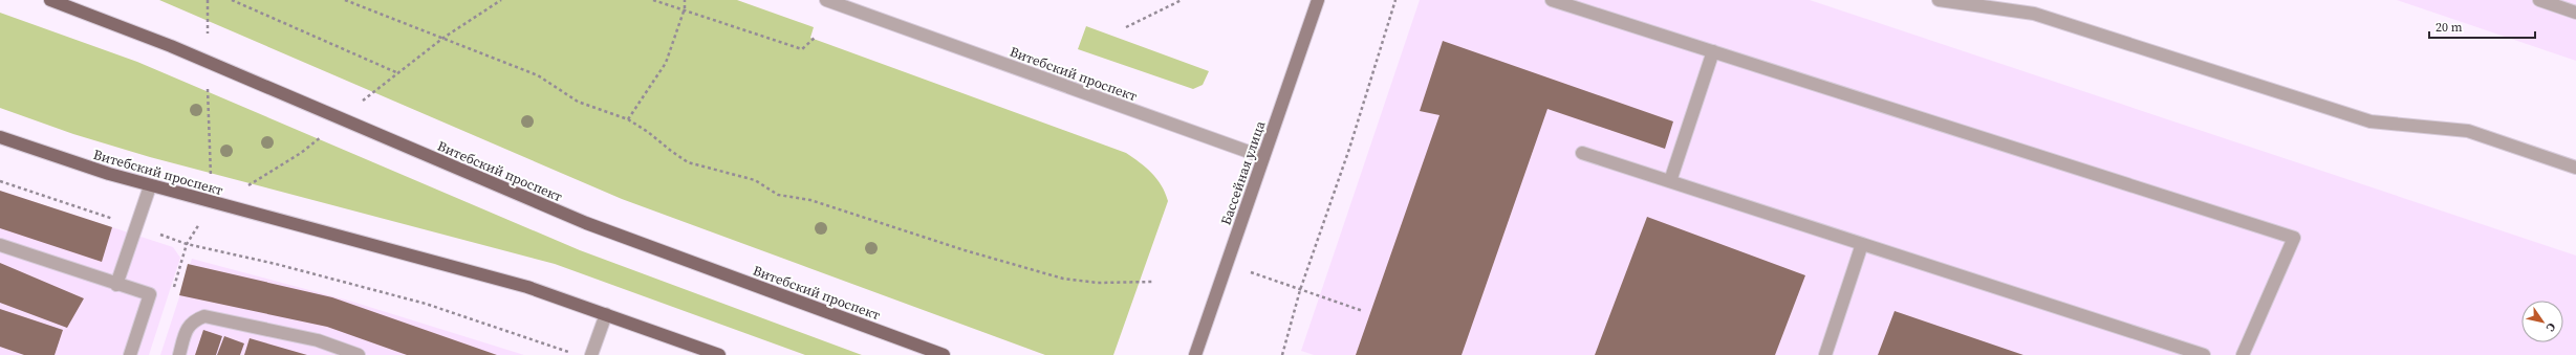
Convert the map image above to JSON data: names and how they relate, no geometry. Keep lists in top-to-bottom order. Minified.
{"streets":{"main road":["Витебский проспект"],"street":["Бассейная улица"]},"crossings":[["Витебский проспект","Бассейная улица"]],"scale_bar":"20 m","north":"bottom right"}
